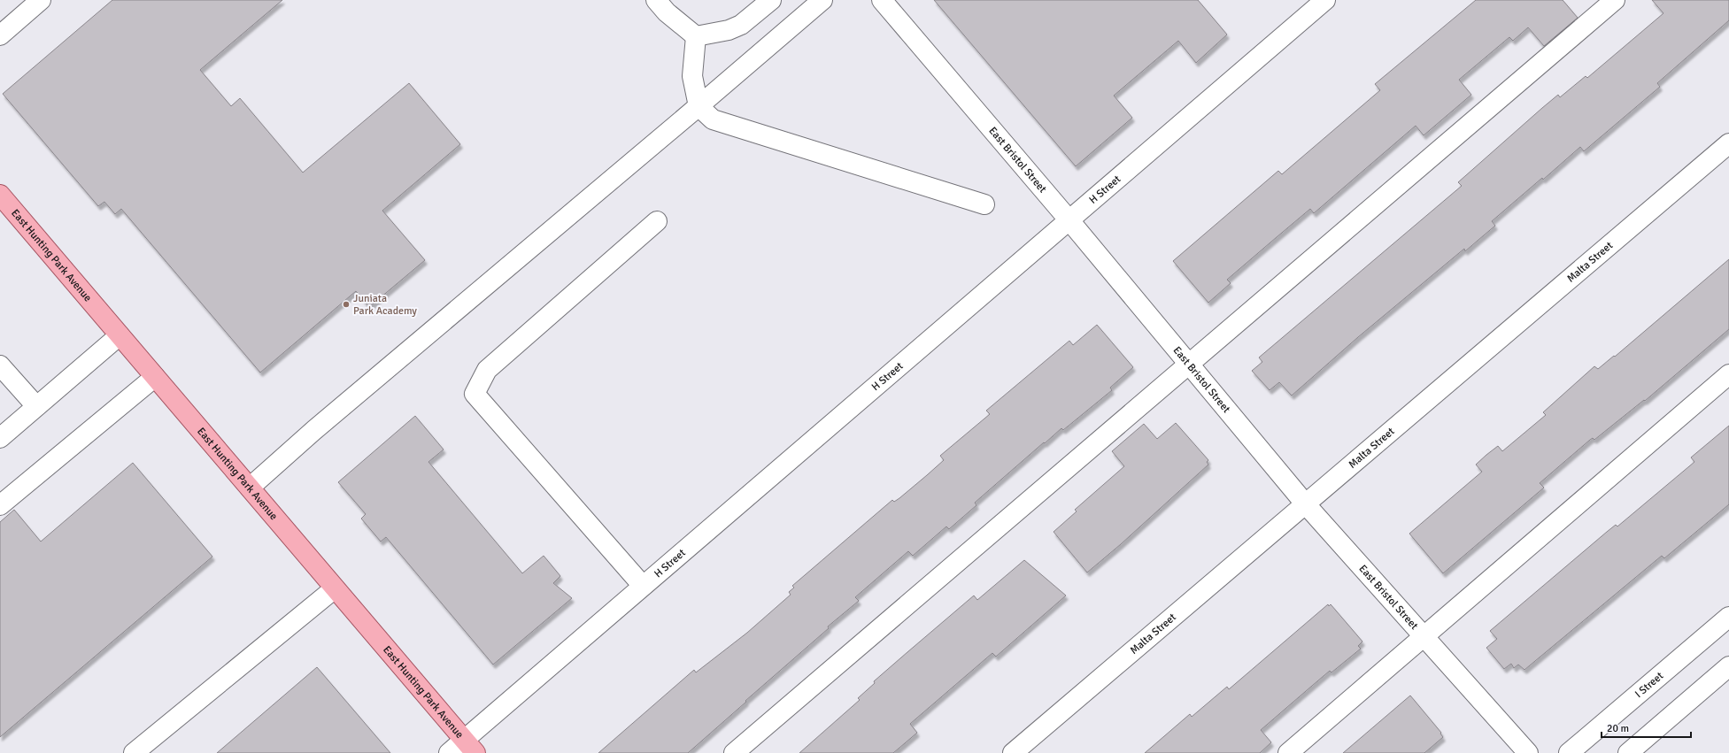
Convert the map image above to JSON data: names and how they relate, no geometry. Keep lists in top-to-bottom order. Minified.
{"streets":{"main road":["East Hunting Park Avenue"],"street":["East Bristol Street","H Street","Malta Street","I Street"]},"crossings":[["East Bristol Street","H Street"],["East Bristol Street","Malta Street"],["H Street","East Hunting Park Avenue"]],"places":["Juniata Park Academy"],"scale_bar":"20 m"}
